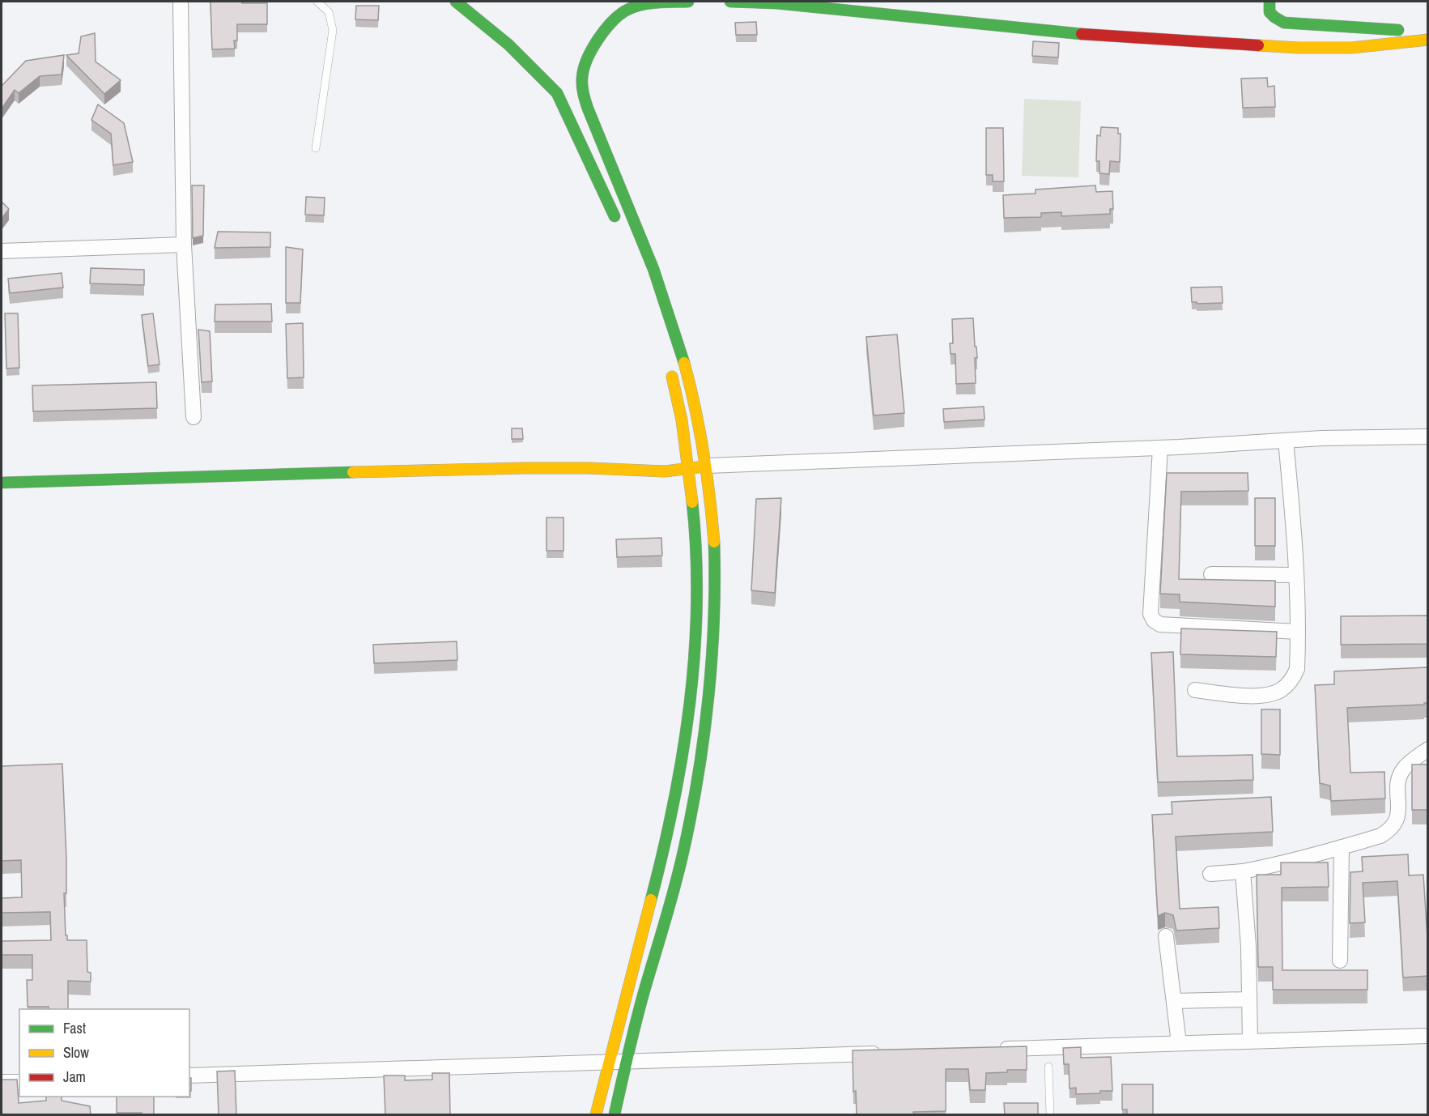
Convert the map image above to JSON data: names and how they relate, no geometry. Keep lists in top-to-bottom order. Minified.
{"legend":["Fast","Slow","Jam"]}
